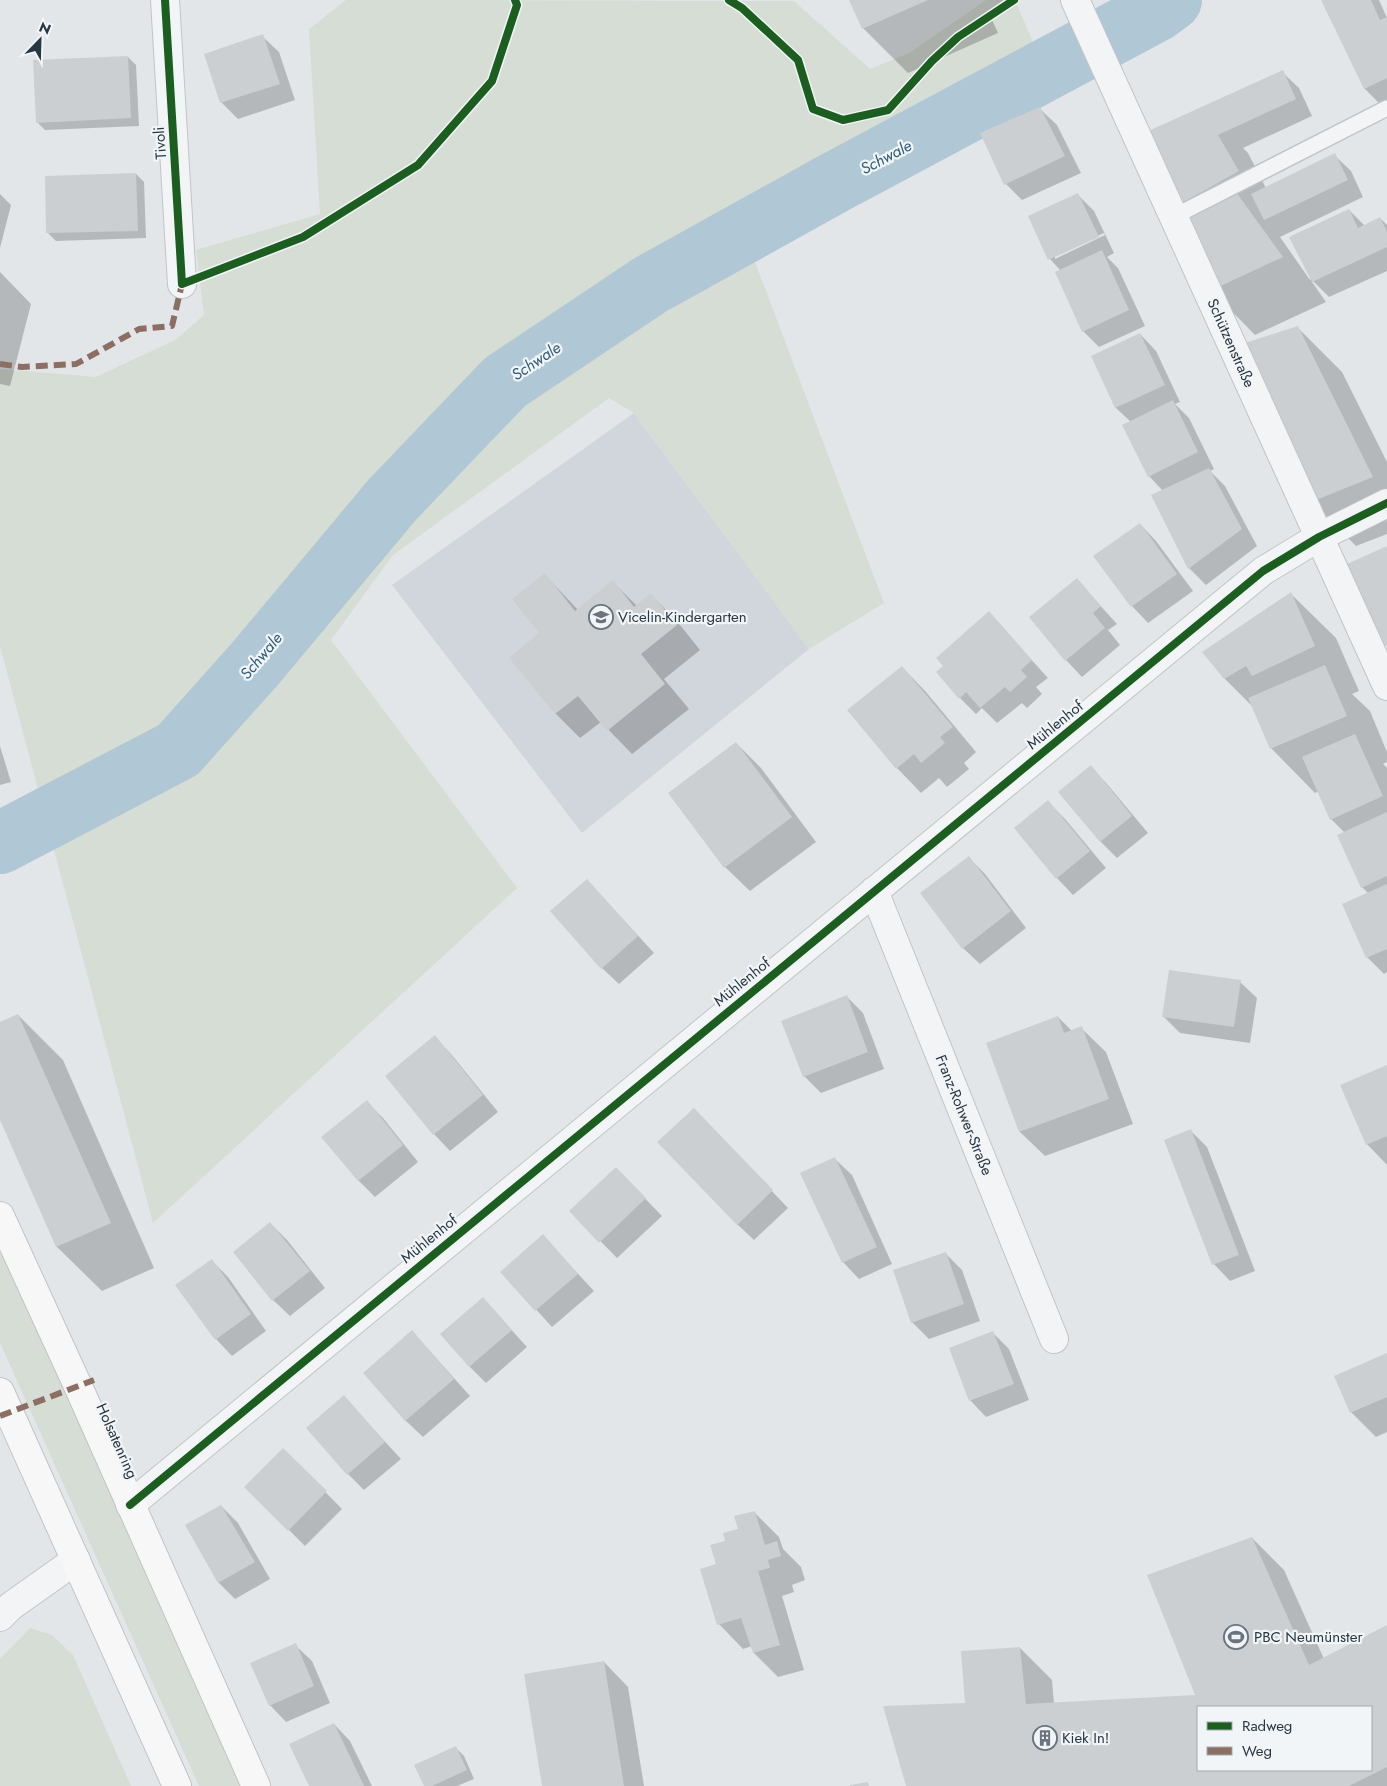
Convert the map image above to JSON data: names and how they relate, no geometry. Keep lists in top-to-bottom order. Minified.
{"streets":{"main road":["Holsatenring"],"street":["Tivoli","Schützenstraße","Mühlenhof","Franz-Rohwer-Straße"]},"crossings":[["Schützenstraße","Mühlenhof"],["Mühlenhof","Franz-Rohwer-Straße"],["Mühlenhof","Holsatenring"]],"water":["Schwale"],"places":{"school or university":["Vicelin-Kindergarten"],"sports":["PBC Neumünster"],"building":["Kiek In!"]},"legend":["Radweg","Weg"],"north":"top right"}
